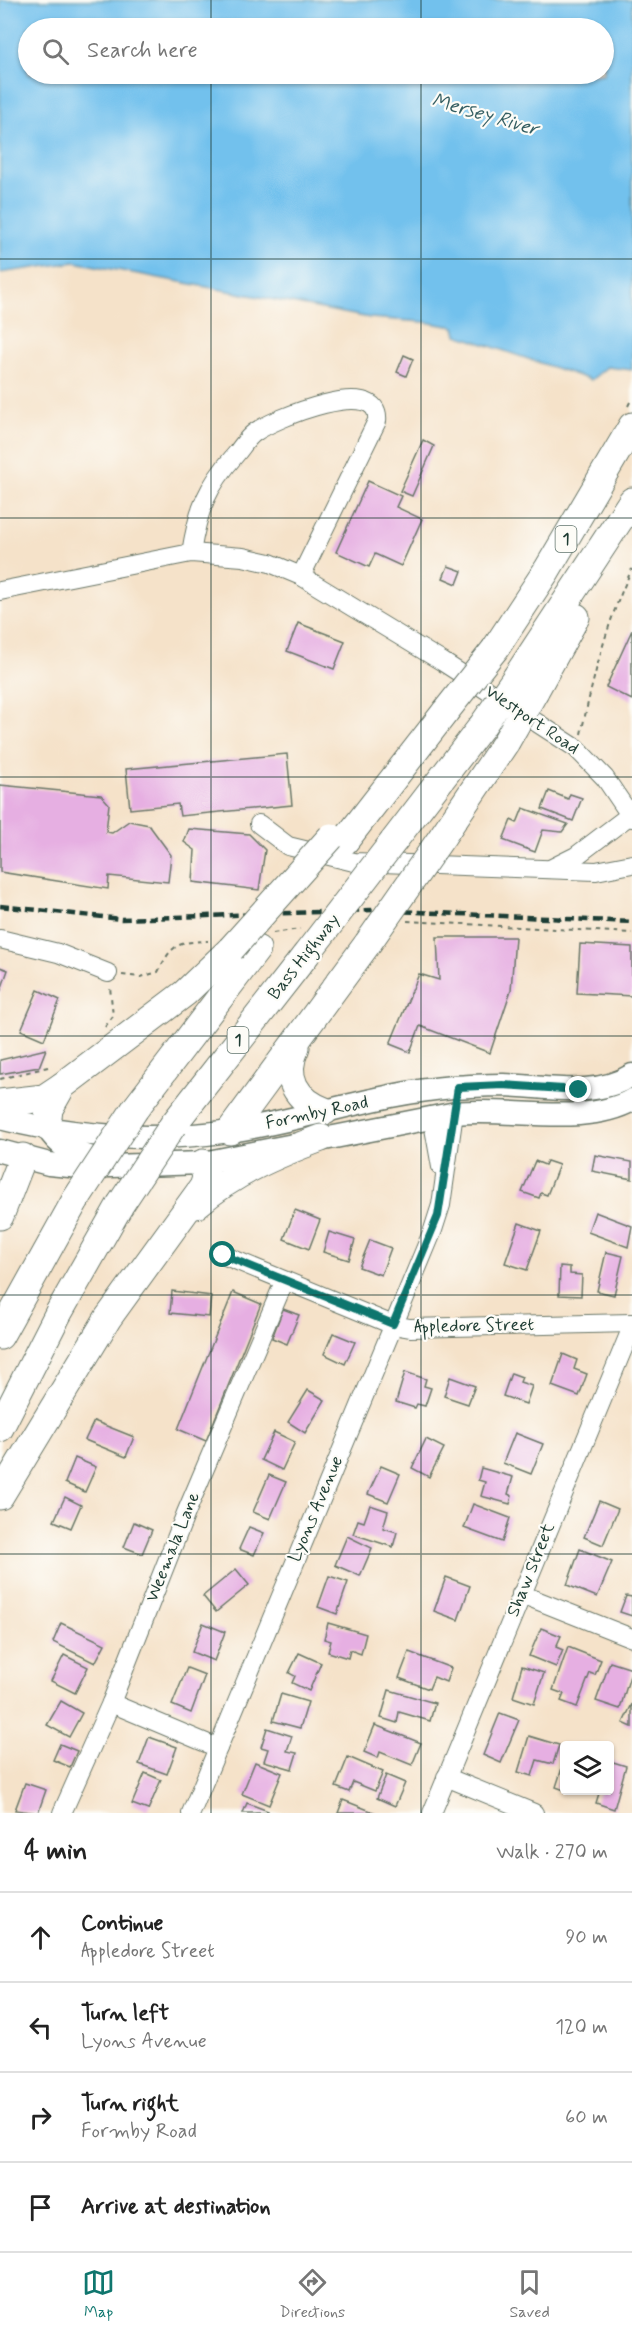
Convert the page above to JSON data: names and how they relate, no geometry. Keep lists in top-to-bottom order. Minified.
{"streets":{"highway":["1","Bass Highway"],"main road":["Formby Road"],"street":["Westport Road","Appledore Street","Lyons Avenue","Weemala Lane","Shaw Street"]},"crossings":[["Formby Road","Lyons Avenue"],["Appledore Street","Lyons Avenue"],["Appledore Street","Weemala Lane"],["Appledore Street","Shaw Street"]],"water":["Mersey River"],"page":{"search":"Search here","heading":["4 min","Walk · 270 m"],"list":[["Continue","Appledore Street","90 m"],["Turn left","Lyons Avenue","120 m"],["Turn right","Formby Road","60 m"],"Arrive at destination"],"nav":["Map","Directions","Saved"]}}
